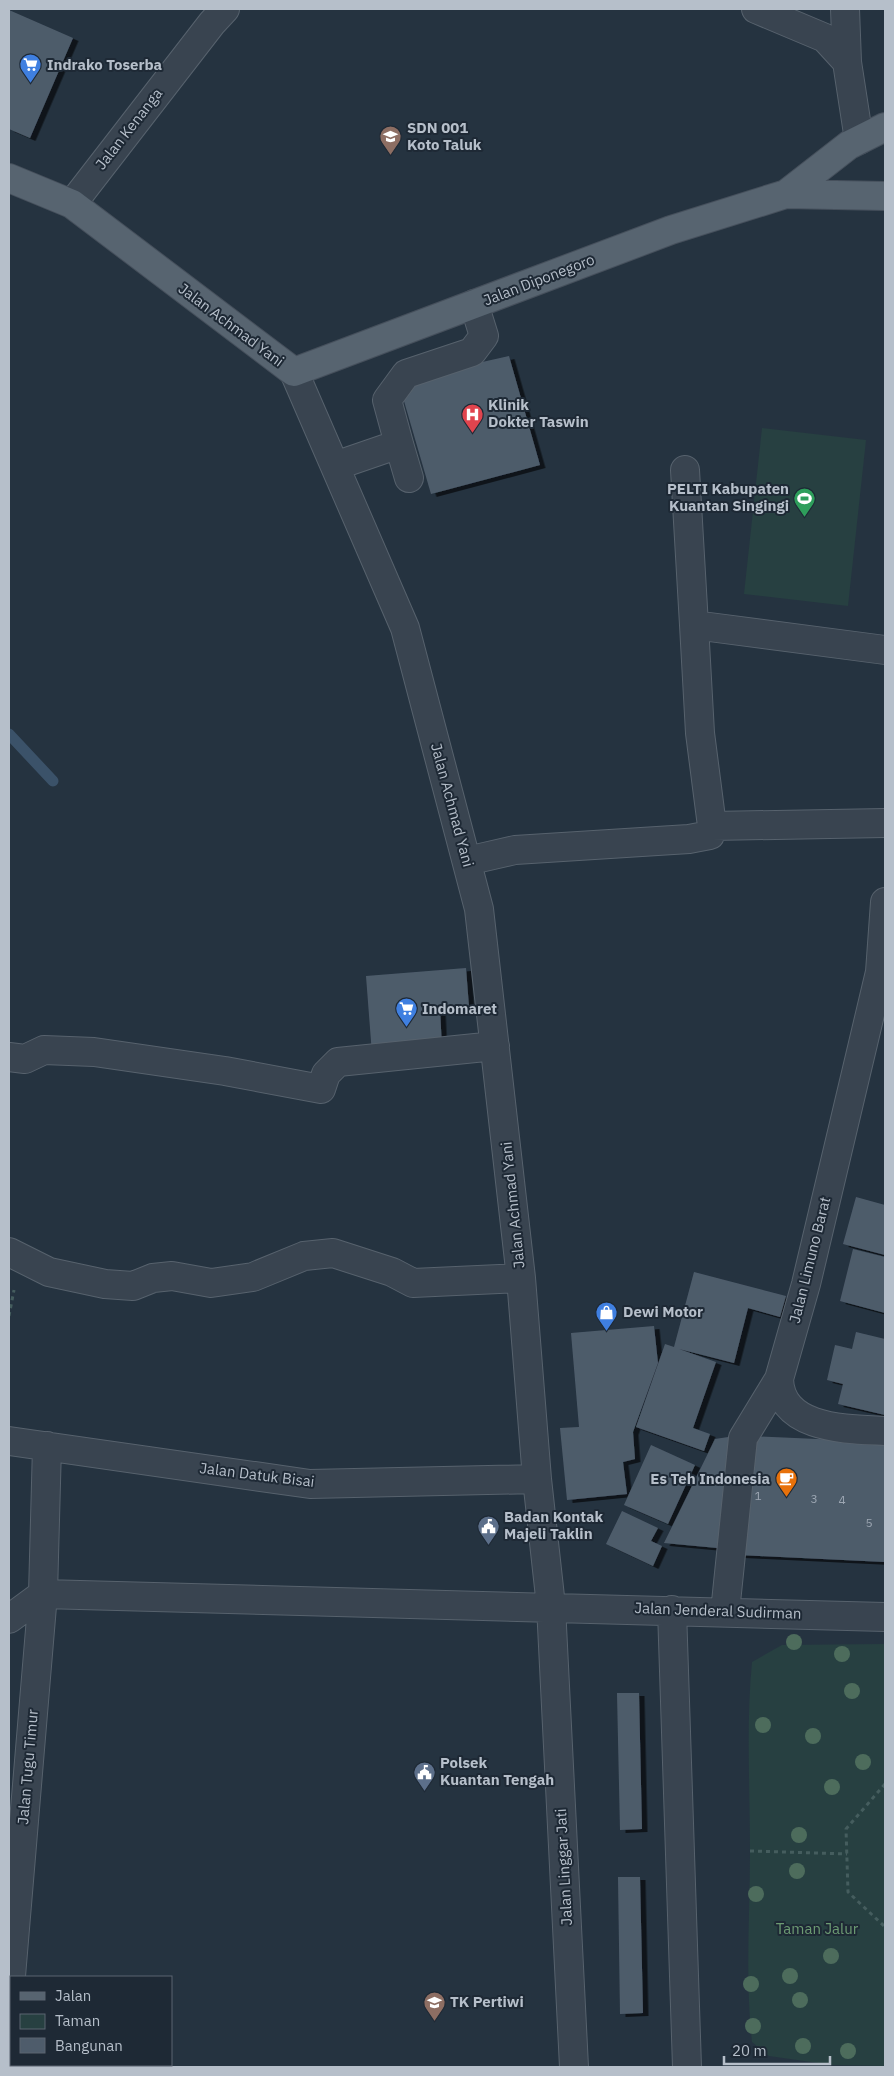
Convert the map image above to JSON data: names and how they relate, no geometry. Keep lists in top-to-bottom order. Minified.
{"streets":{"main road":["Jalan Diponegoro","Jalan Achmad Yani"],"street":["Jalan Kenanga","Jalan Limuno Barat","Jalan Datuk Bisai","Jalan Jenderal Sudirman","Jalan Tugu Timur","Jalan Linggar Jati"]},"crossings":[["Jalan Kenanga","Jalan Achmad Yani"],["Jalan Diponegoro","Jalan Achmad Yani"],["Jalan Achmad Yani","Jalan Datuk Bisai"],["Jalan Achmad Yani","Jalan Jenderal Sudirman"],["Jalan Achmad Yani","Jalan Linggar Jati"],["Jalan Limuno Barat","Jalan Jenderal Sudirman"],["Jalan Datuk Bisai","Jalan Tugu Timur"],["Jalan Jenderal Sudirman","Jalan Tugu Timur"],["Jalan Jenderal Sudirman","Jalan Linggar Jati"]],"parks":["Taman Jalur"],"places":{"supermarket":["Indrako Toserba","Indomaret"],"school or university":["SDN 001 Koto Taluk","TK Pertiwi"],"hospital":["Klinik Dokter Taswin"],"sports":["PELTI Kabupaten Kuantan Singingi"],"shop":["Dewi Motor"],"cafe":["Es Teh Indonesia"],"public building":["Badan Kontak Majeli Taklin","Polsek Kuantan Tengah"]},"house_numbers":["1","3","4","5"],"legend":["Jalan","Taman","Bangunan"],"scale_bar":"20 m"}
